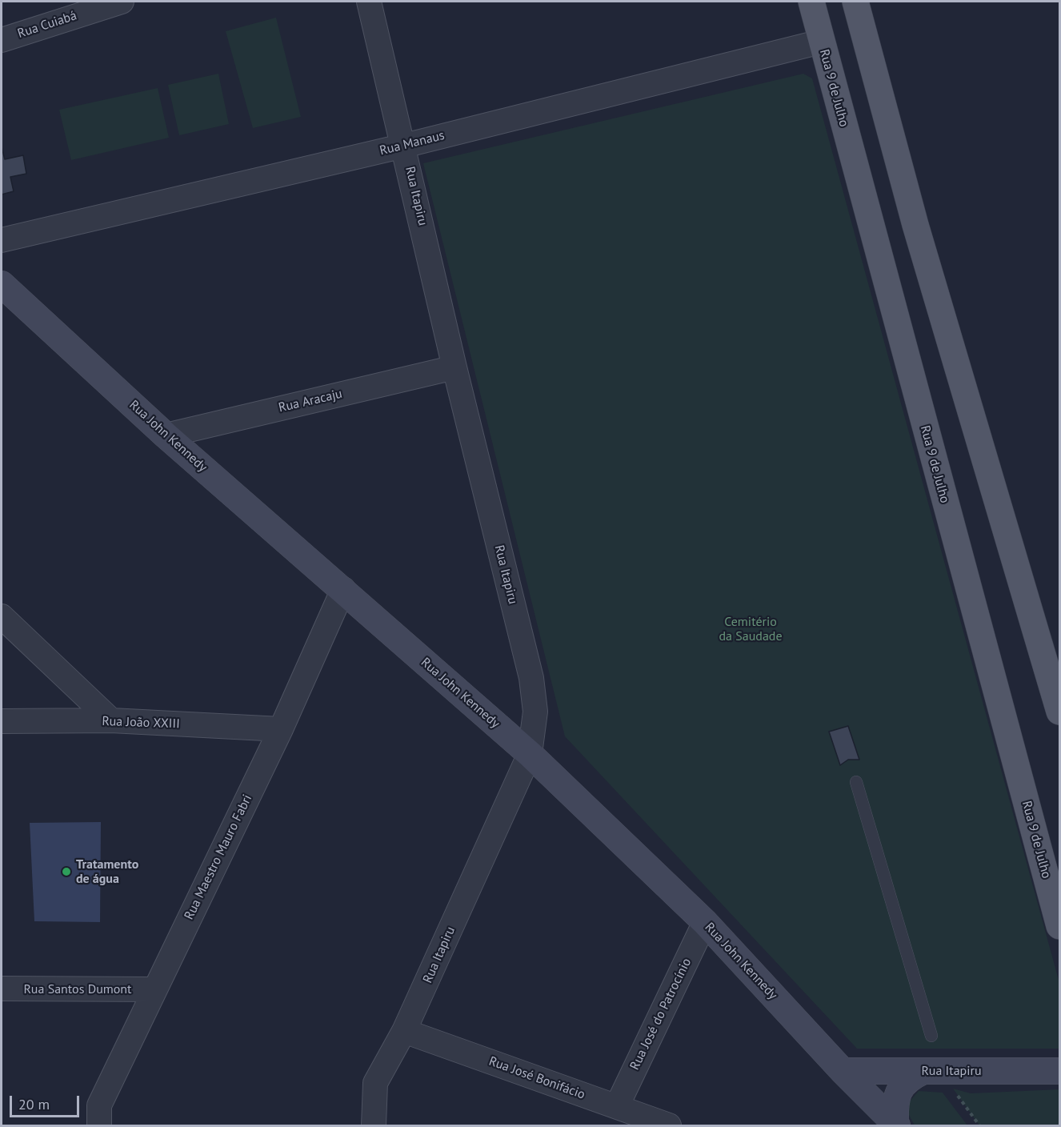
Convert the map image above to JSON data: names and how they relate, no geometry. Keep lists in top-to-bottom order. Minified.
{"streets":{"main road":["Rua 9 de Julho"],"street":["Rua Cuiabá","Rua Manaus","Rua Itapiru","Rua Aracaju","Rua John Kennedy","Rua João XXIII","Rua Maestro Mauro Fabri","Rua Santos Dumont","Rua José do Patrocínio","Rua José Bonifácio"]},"crossings":[["Rua 9 de Julho","Rua Manaus"],["Rua Manaus","Rua Itapiru"],["Rua Itapiru","Rua Aracaju"],["Rua Itapiru","Rua John Kennedy"],["Rua Itapiru","Rua José Bonifácio"],["Rua Aracaju","Rua John Kennedy"],["Rua John Kennedy","Rua Maestro Mauro Fabri"],["Rua John Kennedy","Rua José do Patrocínio"],["Rua João XXIII","Rua Maestro Mauro Fabri"],["Rua Maestro Mauro Fabri","Rua Santos Dumont"],["Rua José do Patrocínio","Rua José Bonifácio"]],"parks":["Cemitério da Saudade"],"places":["Tratamento de água"],"scale_bar":"20 m"}
